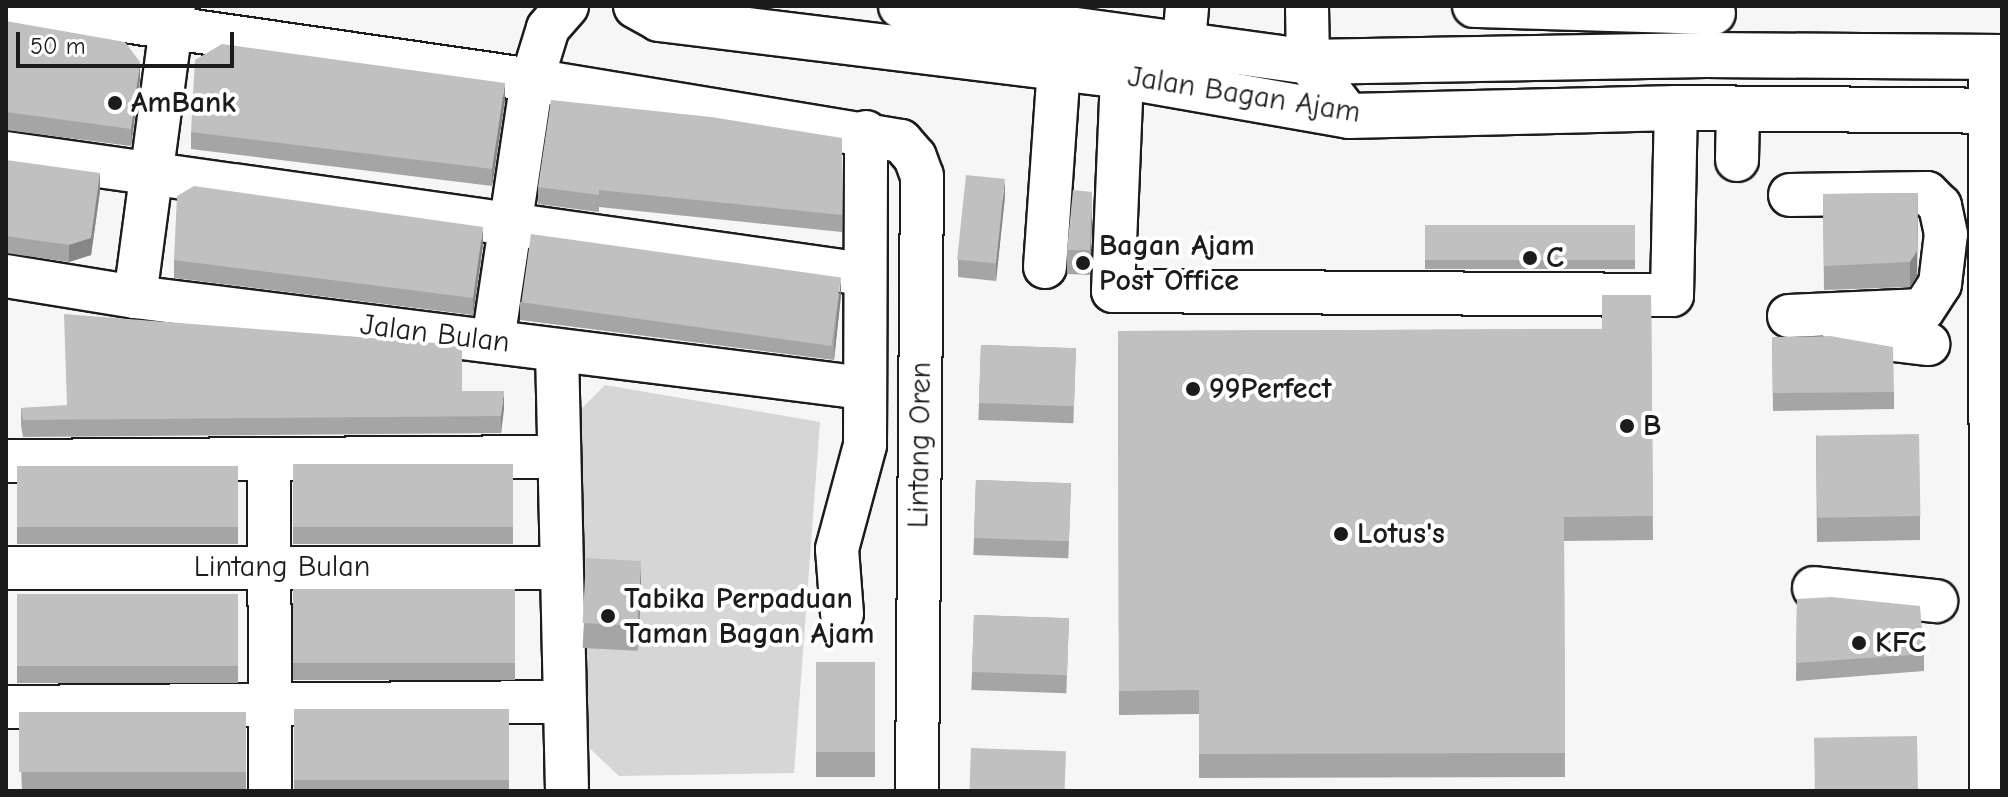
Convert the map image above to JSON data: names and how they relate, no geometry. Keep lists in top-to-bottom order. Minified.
{"streets":{"main road":["Jalan Bagan Ajam"],"street":["Jalan Bulan","Lintang Oren","Lintang Bulan"]},"places":["AmBank","C","Bagan Ajam Post Office","99Perfect","B","Lotus's","Tabika Perpaduan Taman Bagan Ajam","KFC"],"scale_bar":"50 m"}
